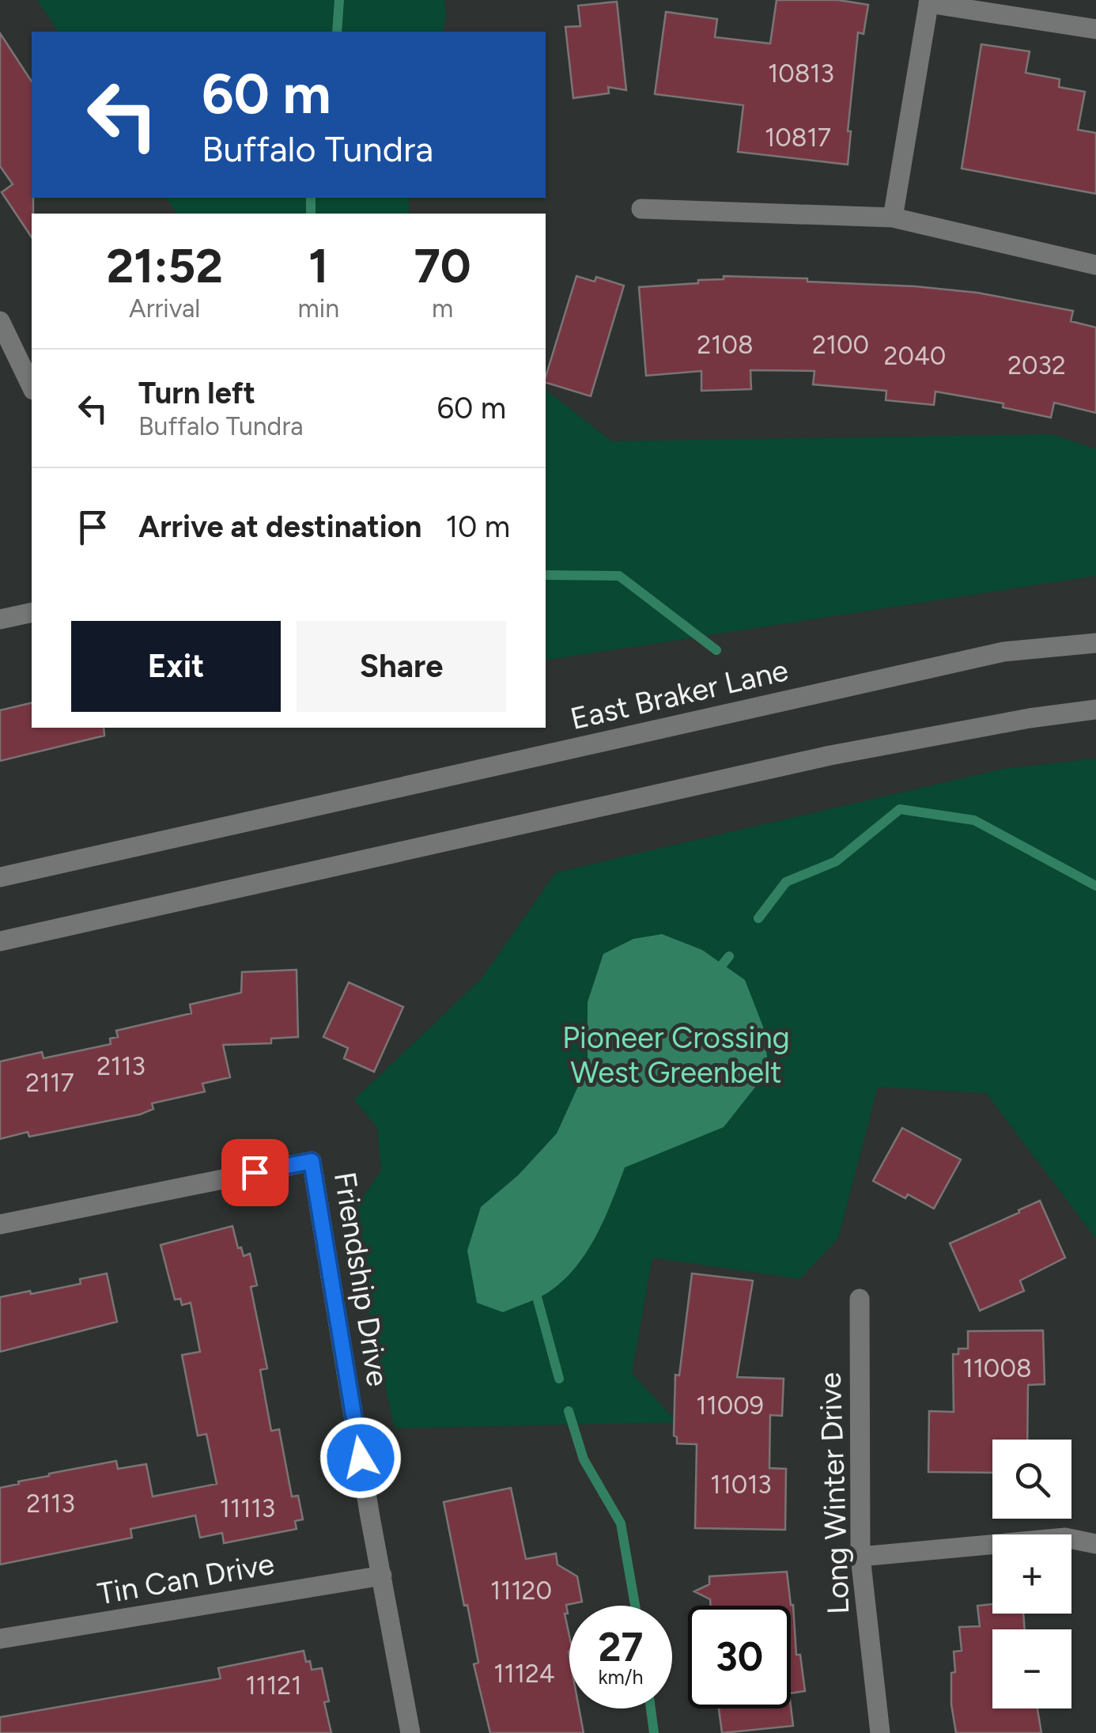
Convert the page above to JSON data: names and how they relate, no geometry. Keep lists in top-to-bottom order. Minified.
{"streets":{"street":["East Braker Lane","Friendship Drive","Long Winter Drive","Tin Can Drive"]},"crossings":[["Friendship Drive","Tin Can Drive"]],"parks":["Pioneer Crossing West Greenbelt"],"house_numbers":["10813","10817","2108","2100","2040","2032","2113","2117","11008","11009","11013","2113","11113","11120","11124","11121"],"page":{"turn":["60 m","Buffalo Tundra"],"eta":["21:52","Arrival","1","min","70","m"],"list":[{"name":"Turn left","note":"Buffalo Tundra","value":"60 m"},{"name":"Arrive at destination","value":"10 m"}],"buttons":["Exit","Share"],"map_buttons":["+","−"],"speed":"27 km/h","limit":"30"}}
